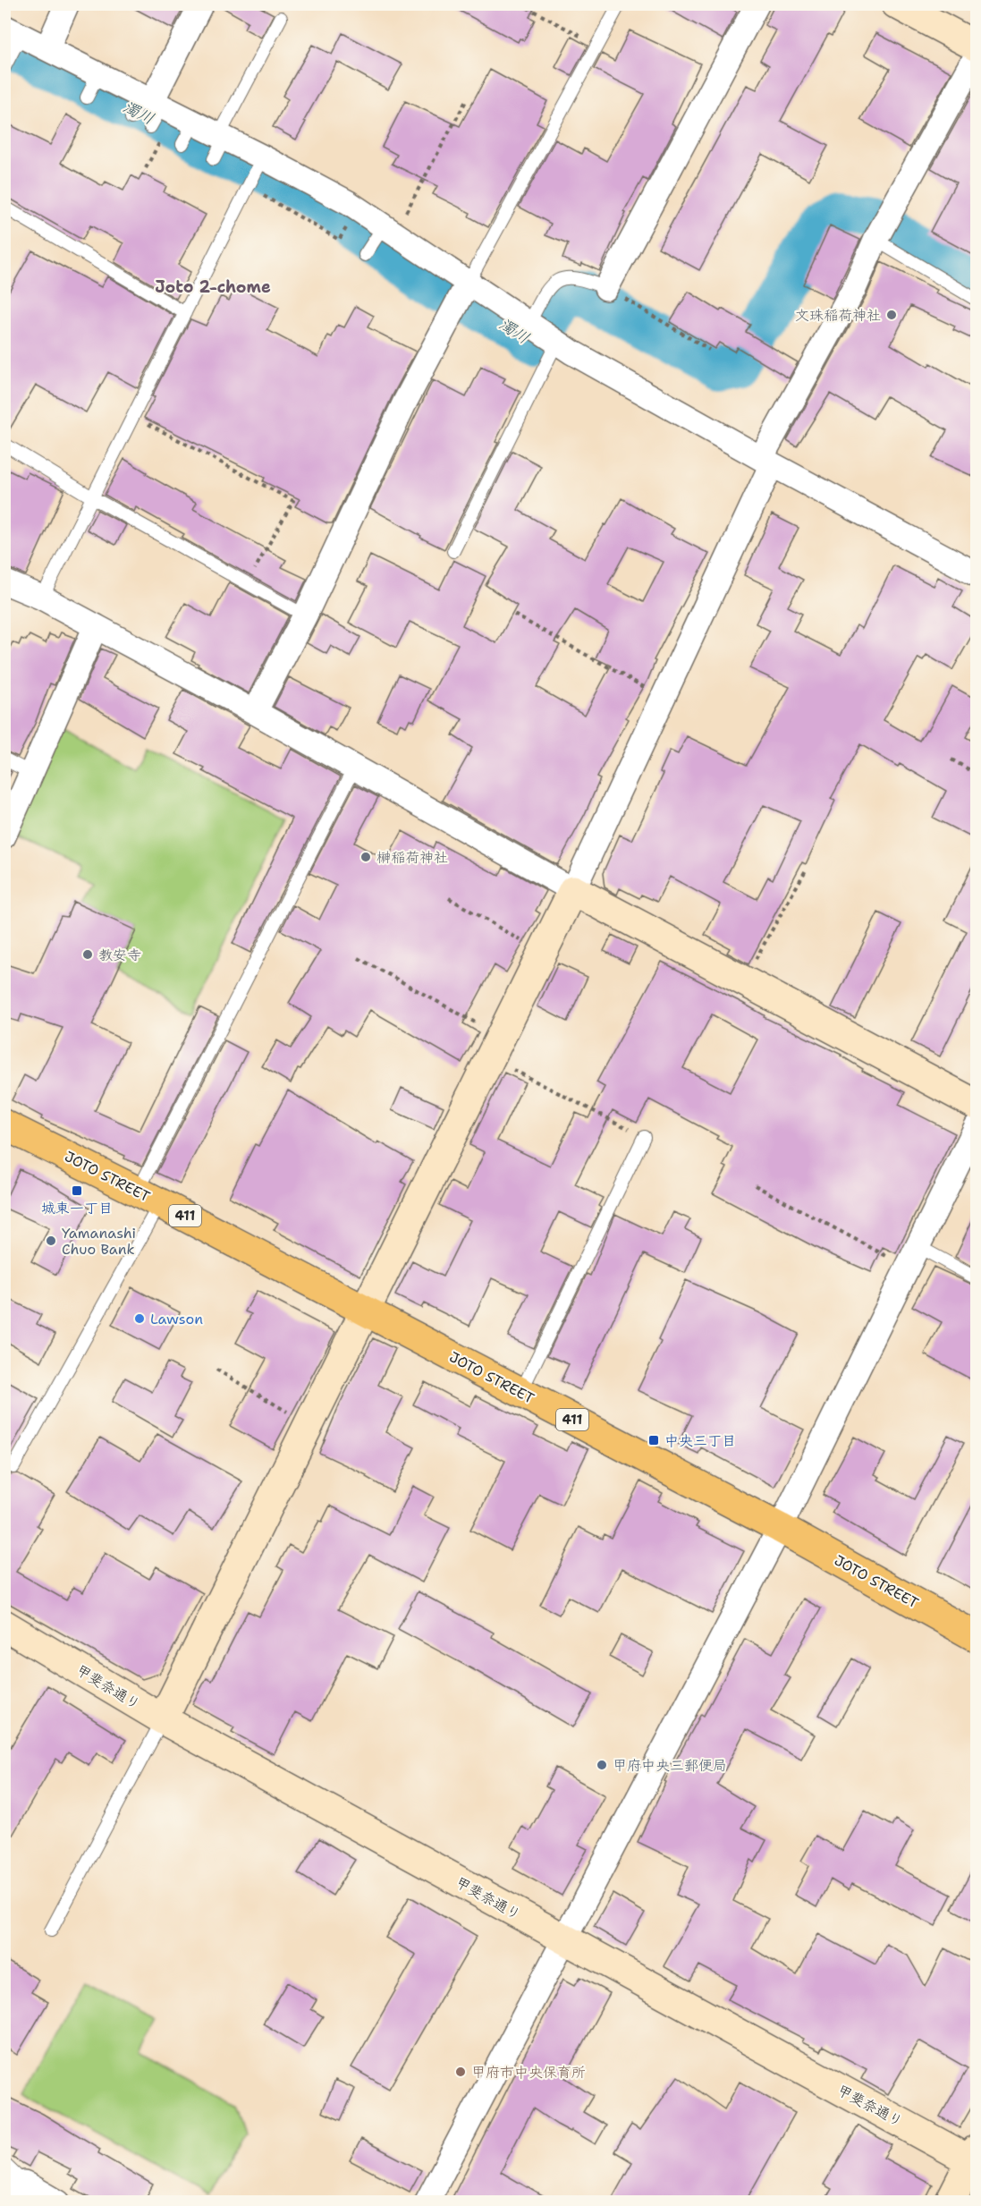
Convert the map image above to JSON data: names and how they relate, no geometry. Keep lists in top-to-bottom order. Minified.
{"streets":{"highway":["JOTO STREET","411"],"street":["甲斐奈通り"]},"districts":["Joto 2-chome"],"water":["濁川"],"places":{"other":["文珠稲荷神社","榊稲荷神社","教安寺","Yamanashi Chuo Bank","Lawson","甲府中央三郵便局","甲府市中央保育所"],"transit":["城東一丁目","中央三丁目"]}}
